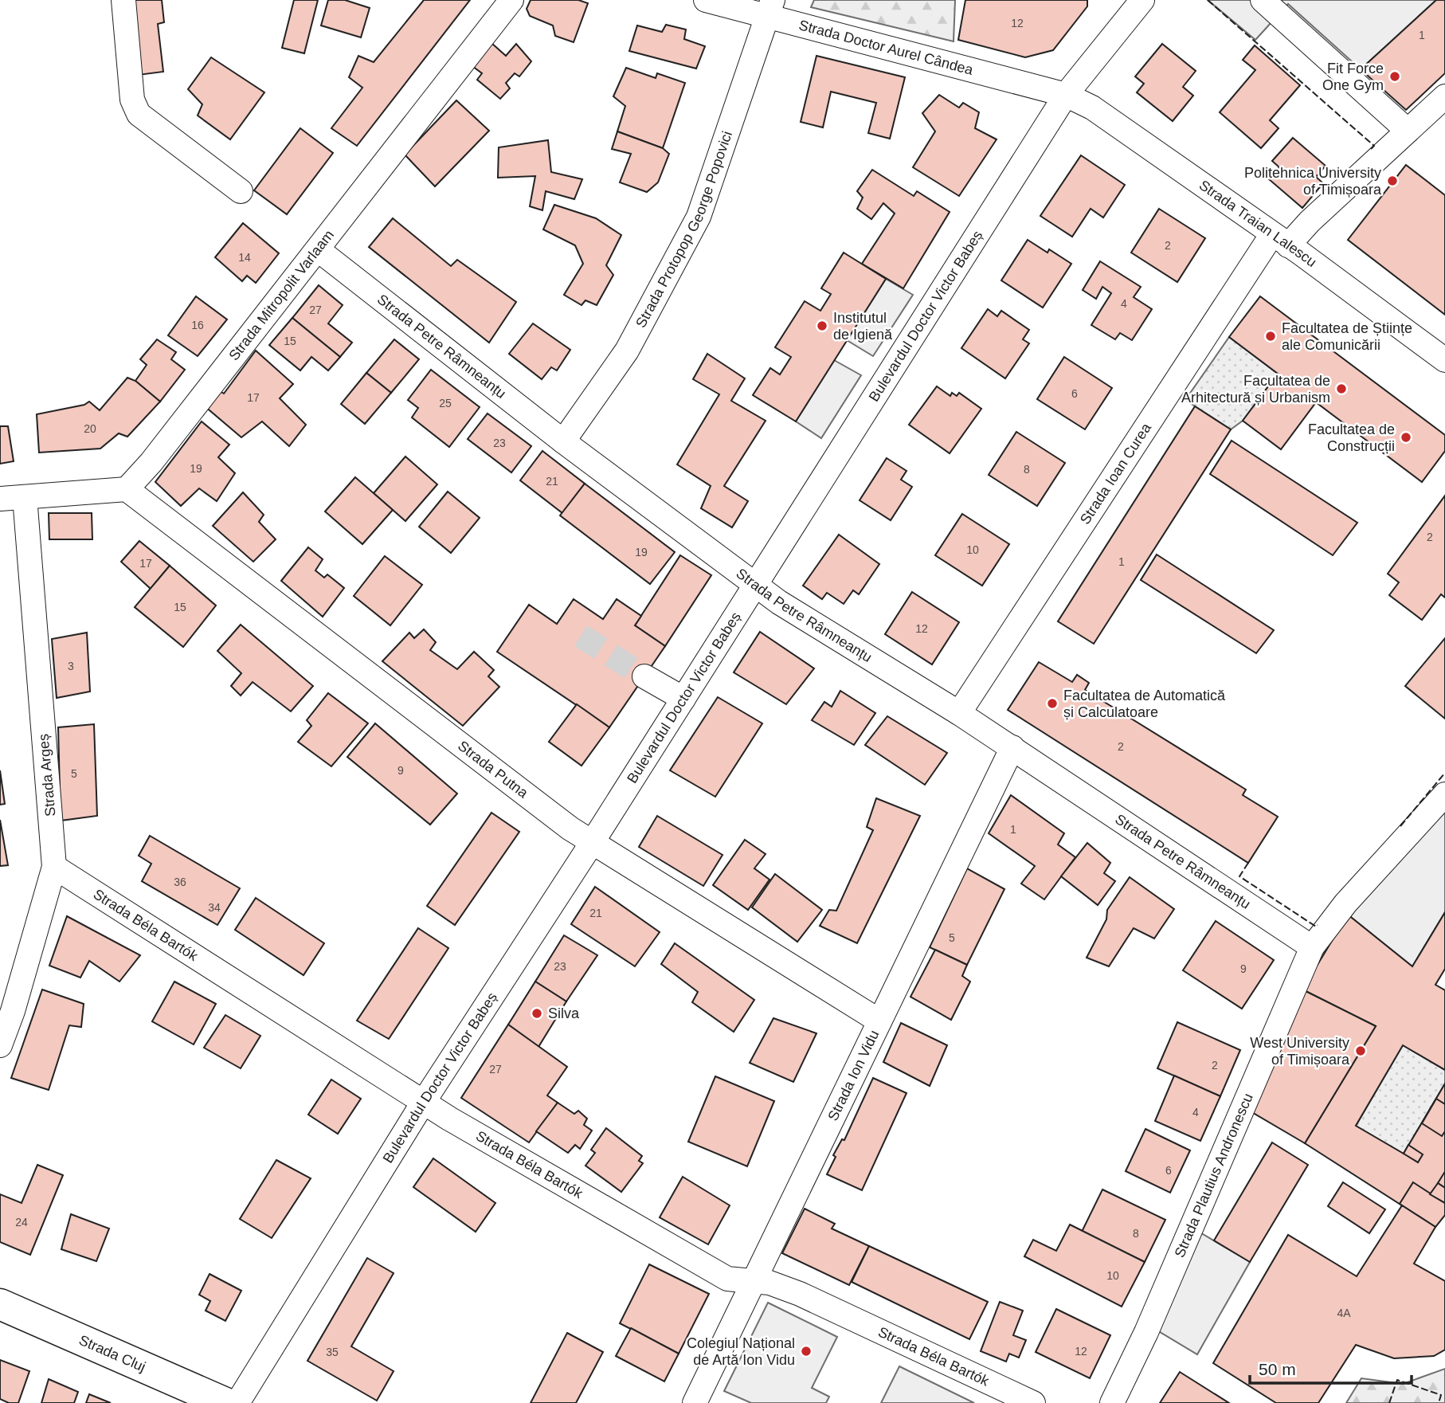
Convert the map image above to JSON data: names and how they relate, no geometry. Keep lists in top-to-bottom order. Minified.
{"streets":{"main road":["Strada Cluj"],"street":["Strada Doctor Aurel Cândea","Strada Traian Lalescu","Strada Protopop George Popovici","Strada Mitropolit Varlaam","Bulevardul Doctor Victor Babeș","Strada Petre Râmneanțu","Strada Ioan Curea","Strada Putna","Strada Argeș","Strada Béla Bartók","Strada Ion Vidu","Strada Plautius Andronescu"]},"crossings":[["Strada Doctor Aurel Cândea","Strada Traian Lalescu"],["Strada Doctor Aurel Cândea","Strada Protopop George Popovici"],["Strada Doctor Aurel Cândea","Bulevardul Doctor Victor Babeș"],["Strada Traian Lalescu","Bulevardul Doctor Victor Babeș"],["Strada Traian Lalescu","Strada Ioan Curea"],["Strada Protopop George Popovici","Strada Petre Râmneanțu"],["Strada Mitropolit Varlaam","Strada Petre Râmneanțu"],["Strada Mitropolit Varlaam","Strada Putna"],["Bulevardul Doctor Victor Babeș","Strada Petre Râmneanțu"],["Bulevardul Doctor Victor Babeș","Strada Putna"],["Bulevardul Doctor Victor Babeș","Strada Béla Bartók"],["Strada Petre Râmneanțu","Strada Ioan Curea"],["Strada Petre Râmneanțu","Strada Ion Vidu"],["Strada Petre Râmneanțu","Strada Plautius Andronescu"],["Strada Putna","Strada Ion Vidu"],["Strada Argeș","Strada Béla Bartók"],["Strada Béla Bartók","Strada Ion Vidu"]],"places":["Fit Force One Gym","Politehnica University of Timișoara","Institutul de Igienă","Facultatea de Științe ale Comunicării","Facultatea de Arhitectură și Urbanism","Facultatea de Construcții","Facultatea de Automatică și Calculatoare","Silva","West University of Timișoara","Colegiul Național de Artă Ion Vidu"],"house_numbers":["12","1","2","14","4","27","16","15","6","17","25","20","23","19","8","21","2","10","19","1","17","15","12","3","2","9","5","1","36","34","21","5","23","9","2","27","4","6","24","8","10","4A","12","35"],"scale_bar":"50 m"}
